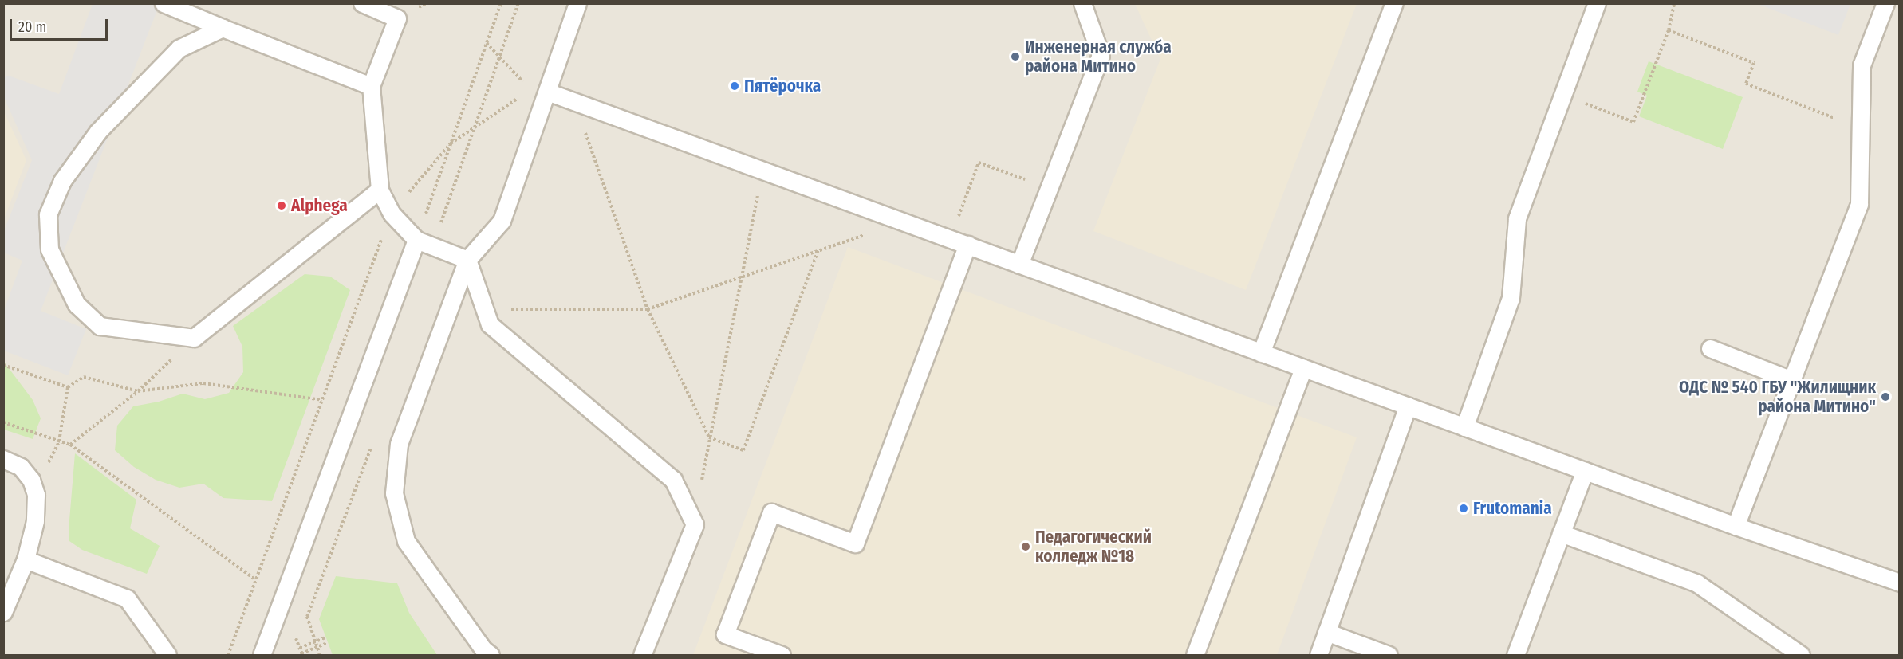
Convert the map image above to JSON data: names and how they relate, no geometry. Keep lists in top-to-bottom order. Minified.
{"places":["Инженерная служба района Митино","Пятёрочка","Alphega","ОДС № 540 ГБУ \"Жилищник района Митино\"","Frutomania","Педагогический колледж №18"],"scale_bar":"20 m"}
